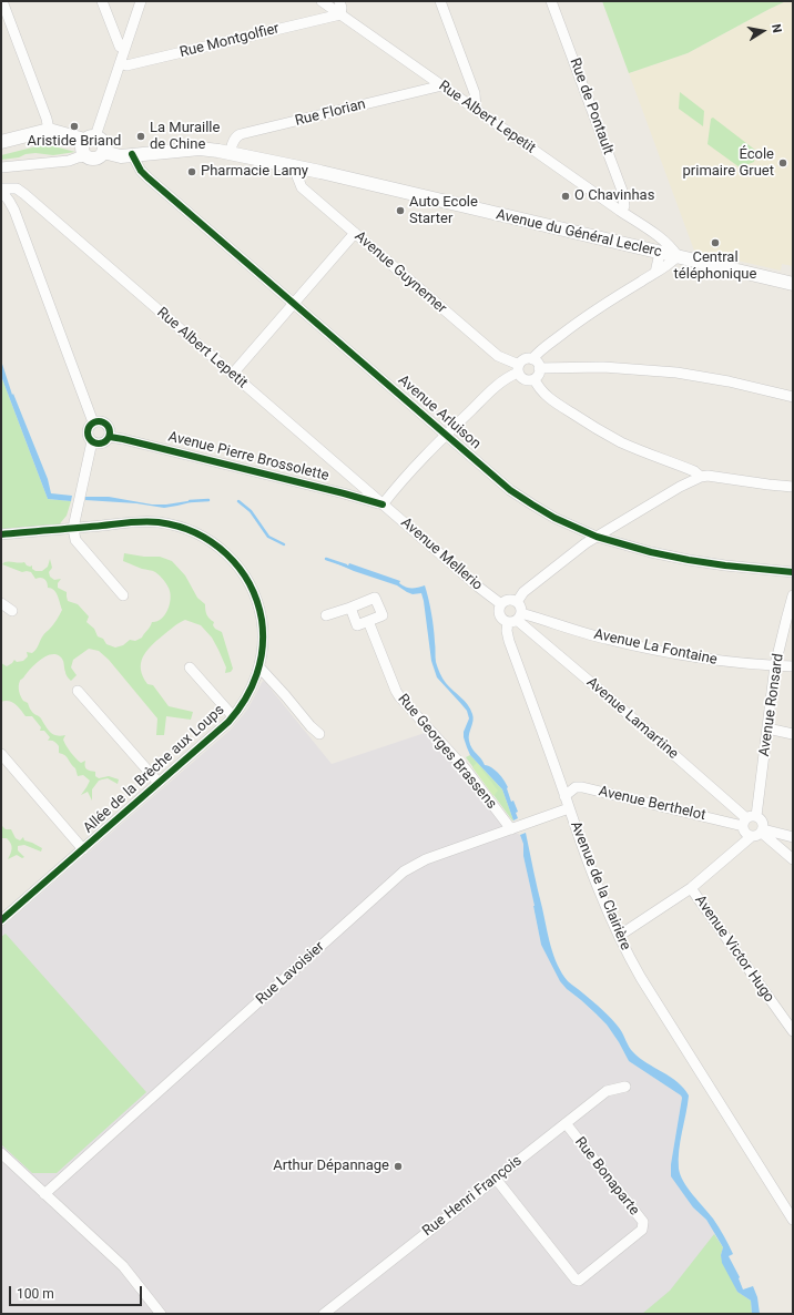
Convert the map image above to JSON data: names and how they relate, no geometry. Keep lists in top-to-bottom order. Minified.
{"streets":{"street":["Rue Montgolfier","Rue de Pontault","Rue Florian","Rue Albert Lepetit","Avenue du Général Leclerc","Avenue Guynemer","Avenue Arluison","Avenue Pierre Brossolette","Avenue Mellerio","Avenue La Fontaine","Avenue Ronsard","Avenue Lamartine","Rue Georges Brassens","Allée de la Brèche aux Loups","Avenue Berthelot","Avenue de la Clairière","Avenue Victor Hugo","Rue Lavoisier","Rue Bonaparte","Rue Henri François"]},"crossings":[["Rue Montgolfier","Rue Albert Lepetit"],["Rue de Pontault","Rue Albert Lepetit"],["Rue Florian","Rue Albert Lepetit"],["Rue Florian","Avenue du Général Leclerc"],["Rue Albert Lepetit","Avenue du Général Leclerc"],["Rue Albert Lepetit","Avenue Pierre Brossolette"],["Rue Albert Lepetit","Avenue Mellerio"],["Avenue du Général Leclerc","Avenue Guynemer"],["Avenue du Général Leclerc","Avenue Arluison"],["Avenue Pierre Brossolette","Avenue Mellerio"],["Avenue Mellerio","Avenue La Fontaine"],["Avenue Mellerio","Avenue Lamartine"],["Avenue Mellerio","Avenue de la Clairière"],["Avenue La Fontaine","Avenue Ronsard"],["Avenue La Fontaine","Avenue Lamartine"],["Avenue La Fontaine","Avenue de la Clairière"],["Avenue Ronsard","Avenue Lamartine"],["Avenue Ronsard","Avenue Berthelot"],["Avenue Lamartine","Avenue Berthelot"],["Avenue Lamartine","Avenue de la Clairière"],["Rue Georges Brassens","Rue Lavoisier"],["Avenue Berthelot","Avenue de la Clairière"],["Avenue de la Clairière","Rue Lavoisier"],["Rue Bonaparte","Rue Henri François"]],"places":["Aristide Briand","La Muraille de Chine","École primaire Gruet","Pharmacie Lamy","O Chavinhas","Auto Ecole Starter","Central téléphonique","Arthur Dépannage"],"scale_bar":"100 m","north":"right"}
